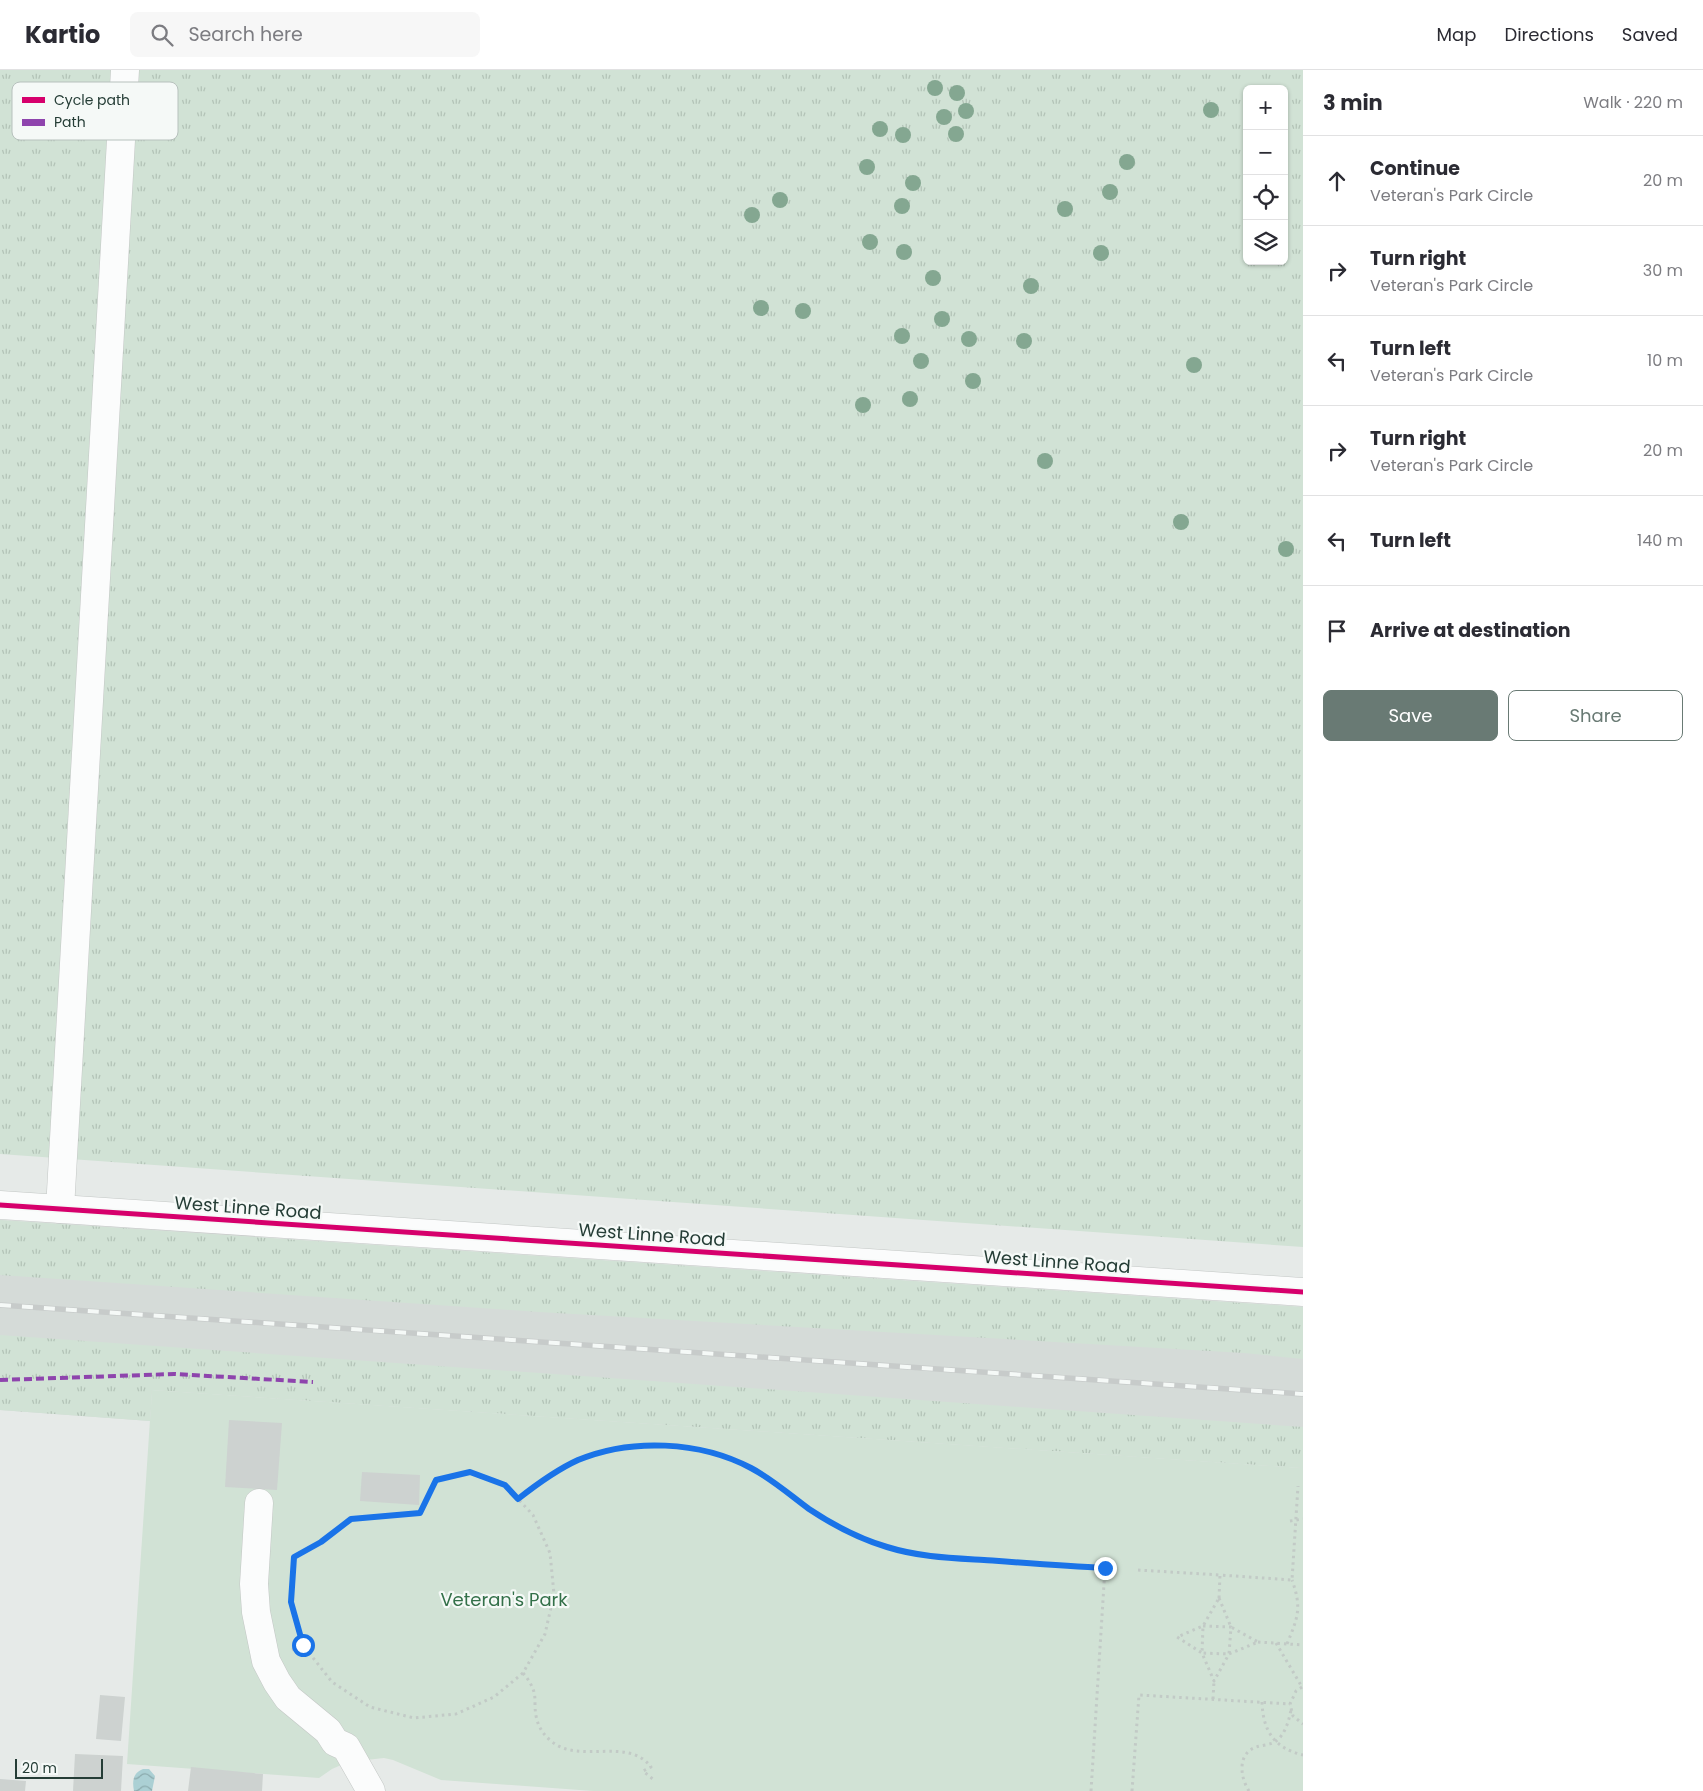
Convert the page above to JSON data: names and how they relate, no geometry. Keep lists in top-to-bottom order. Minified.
{"streets":{"street":["West Linne Road"]},"parks":["Veteran's Park"],"legend":["Cycle path","Path"],"scale_bar":"20 m","page":{"header":"Kartio","search":"Search here","nav":["Map","Directions","Saved"],"heading":["3 min","Walk · 220 m"],"map_buttons":["+","−"],"list":[["Continue","Veteran's Park Circle","20 m"],["Turn right","Veteran's Park Circle","30 m"],["Turn left","Veteran's Park Circle","10 m"],["Turn right","Veteran's Park Circle","20 m"],["Turn left","140 m"],"Arrive at destination"],"buttons":["Save","Share"],"scale":"20 m"}}
